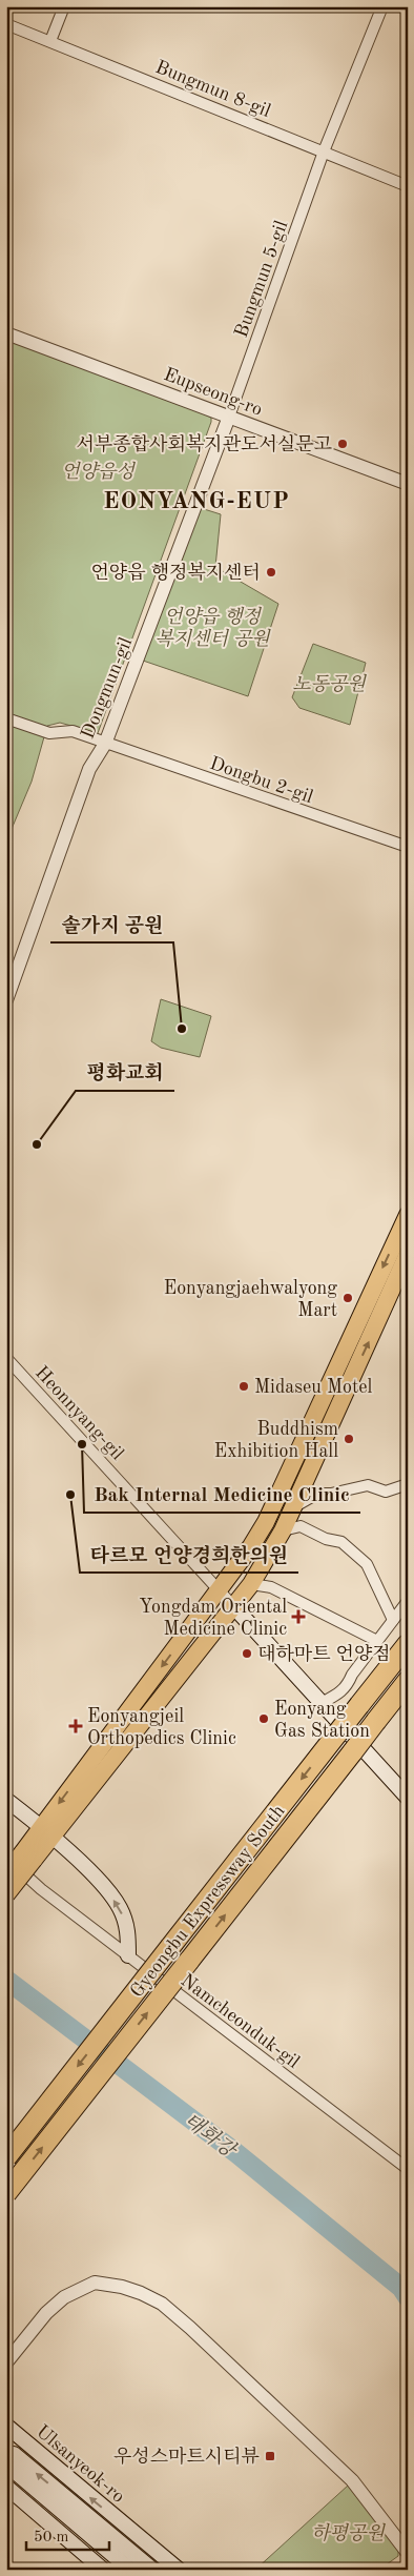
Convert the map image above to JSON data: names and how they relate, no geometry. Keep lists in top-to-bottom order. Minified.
{"streets":{"highway":["Gyeongbu Expressway South"],"main road":["Ulsanyeok-ro"],"street":["Bungmun 8-gil","Bungmun 5-gil","Eupseong-ro","Dongmun-gil","Dongbu 2-gil","Heonnyang-gil","Namcheonduk-gil"]},"crossings":[["Bungmun 8-gil","Bungmun 5-gil"],["Bungmun 5-gil","Eupseong-ro"],["Bungmun 5-gil","Dongmun-gil"],["Eupseong-ro","Dongmun-gil"],["Dongmun-gil","Dongbu 2-gil"]],"districts":["EONYANG-EUP"],"water":["태화강"],"parks":["언양읍성","언양읍 행정 복지센터 공원","노동공원","하평공원"],"places":{"other":["서부종합사회복지관도서실문고","언양읍 행정복지센터","솔가지 공원","평화교회","Eonyangjaehwalyong Mart","Midaseu Motel","Buddhism Exhibition Hall","Bak Internal Medicine Clinic","타르모 언양경희한의원","대하마트 언양점","Eonyang Gas Station"],"health":["Yongdam Oriental Medicine Clinic","Eonyangjeil Orthopedics Clinic"],"transit":["우성스마트시티뷰"]},"scale_bar":"50 m"}
